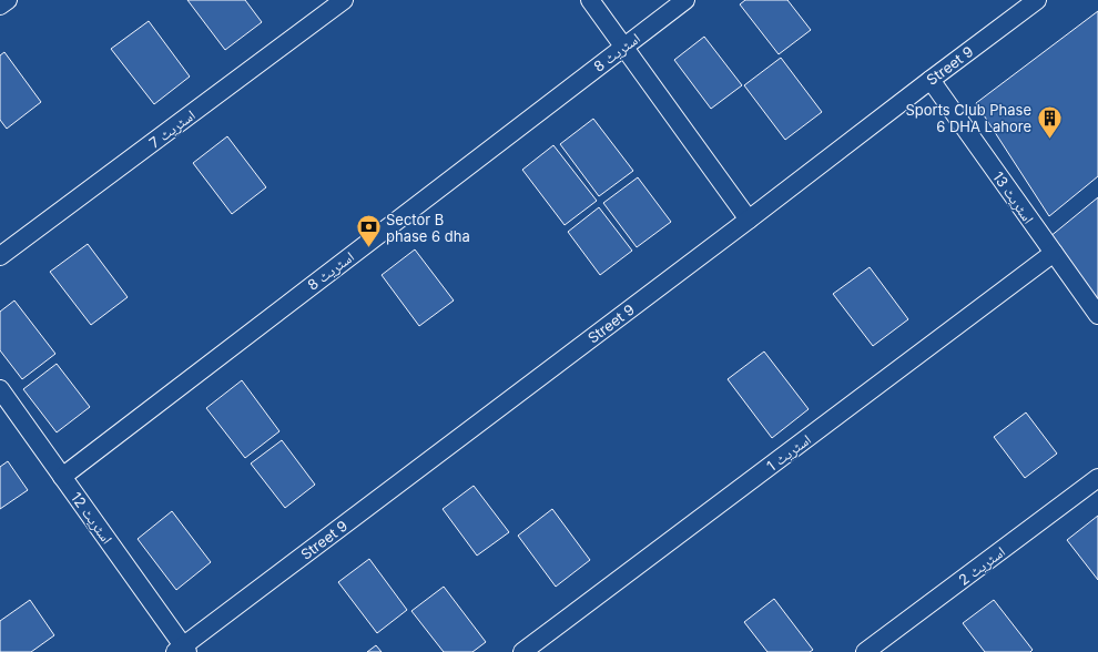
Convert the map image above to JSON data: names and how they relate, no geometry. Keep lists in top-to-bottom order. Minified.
{"streets":{"street":["اسٹریٹ 8","Street 9","اسٹریٹ 7","اسٹریٹ 13","اسٹریٹ 1","اسٹریٹ 12","اسٹریٹ 2"]},"crossings":[["اسٹریٹ 8","اسٹریٹ 12"],["Street 9","اسٹریٹ 13"],["Street 9","اسٹریٹ 12"],["اسٹریٹ 13","اسٹریٹ 1"]],"places":{"building":["Sports Club Phase 6 DHA Lahore"],"bank":["Sector B phase 6 dha"]}}
